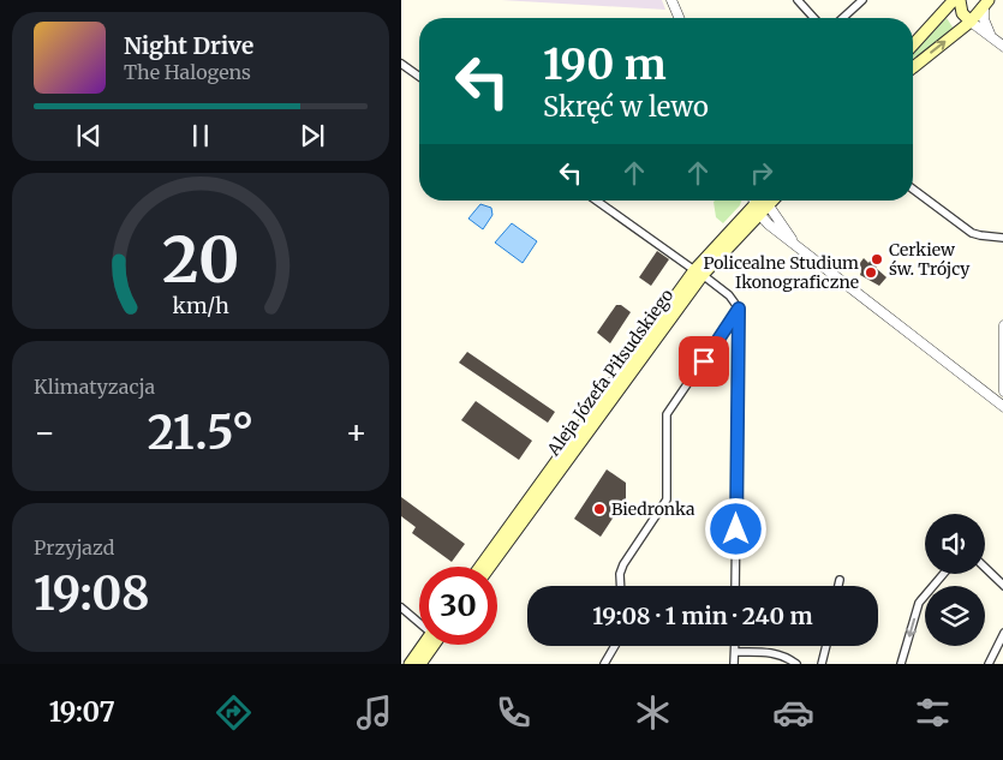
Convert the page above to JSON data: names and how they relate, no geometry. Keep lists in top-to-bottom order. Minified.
{"streets":{"main road":["Aleja Józefa Piłsudskiego"]},"places":["Cerkiew św. Trójcy","Policealne Studium Ikonograficzne","Biedronka"],"page":{"turn":["190 m","Skręć w lewo"],"song":["Night Drive","The Halogens"],"tile":["Klimatyzacja",["Przyjazd","19:08"]],"heat":["−","21.5°","+"],"limit":"30","trip":"19:08 · 1 min · 240 m","tabs":"19:07","gauge":["20","km/h"]}}
